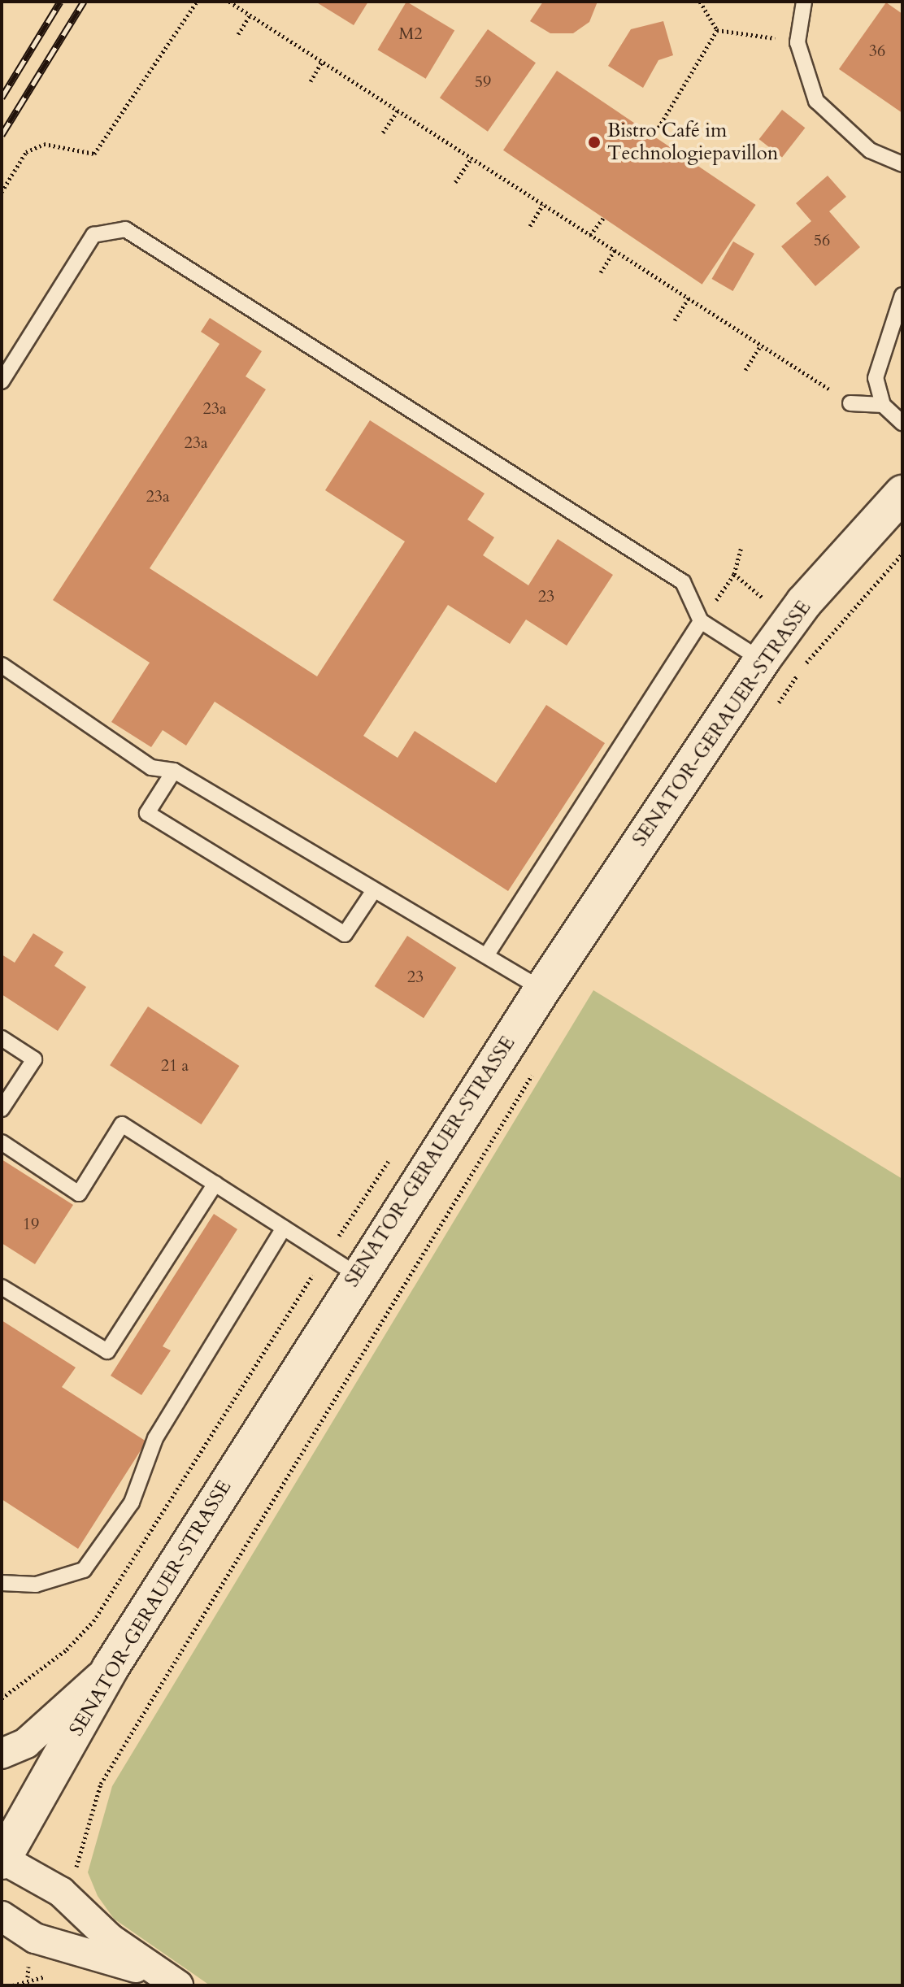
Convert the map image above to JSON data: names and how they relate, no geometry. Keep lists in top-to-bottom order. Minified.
{"streets":{"street":["SENATOR-GERAUER-STRASSE"]},"places":["Bistro Café im Technologiepavillon"],"house_numbers":["M2","36","59","56","23a","23a","23a","23","23","21 a","19"]}
